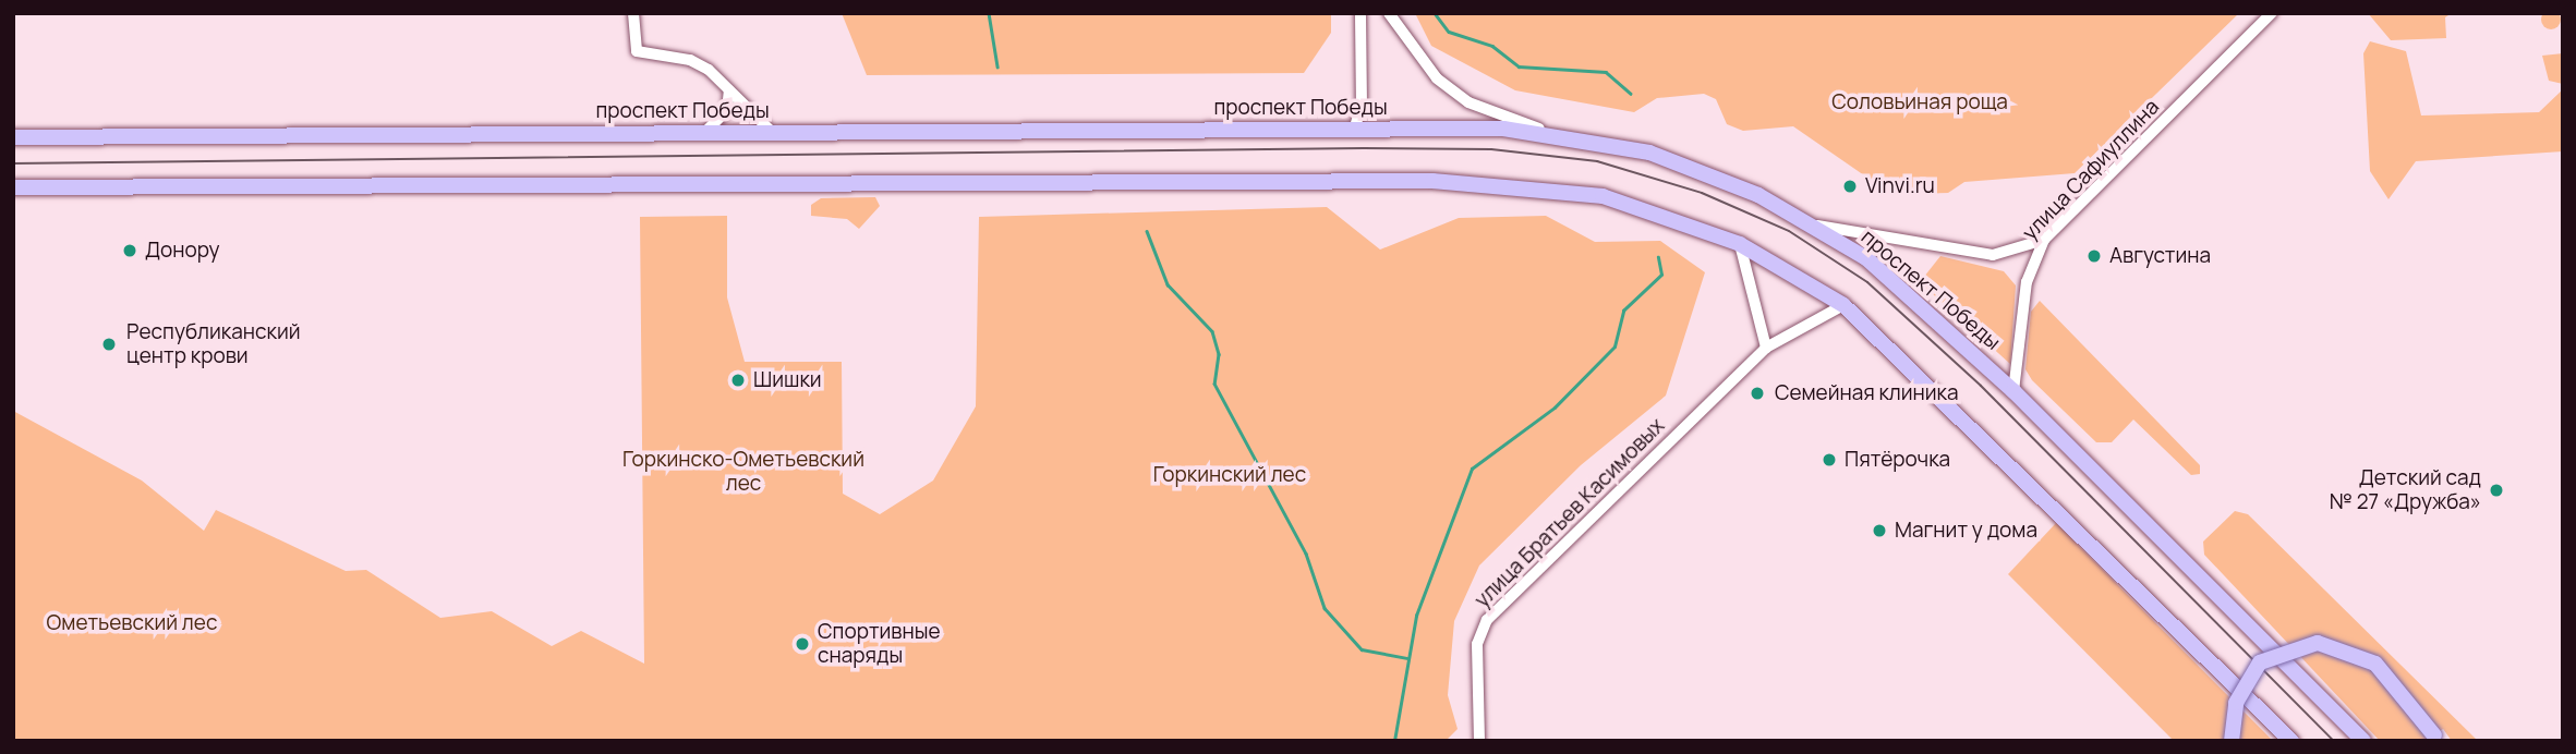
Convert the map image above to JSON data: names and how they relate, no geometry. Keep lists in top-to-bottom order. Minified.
{"streets":{"main road":["проспект Победы"],"street":["улица Сафиуллина","улица Братьев Касимовых"]},"crossings":[["проспект Победы","улица Сафиуллина"]],"parks":["Соловьиная роща","Горкинско-Ометьевский лес","Горкинский лес","Ометьевский лес"],"places":["Vinvi.ru","Донору","Августина","Республиканский центр крови","Шишки","Семейная клиника","Пятёрочка","Детский сад № 27 «Дружба»","Магнит у дома","Спортивные снаряды"]}
